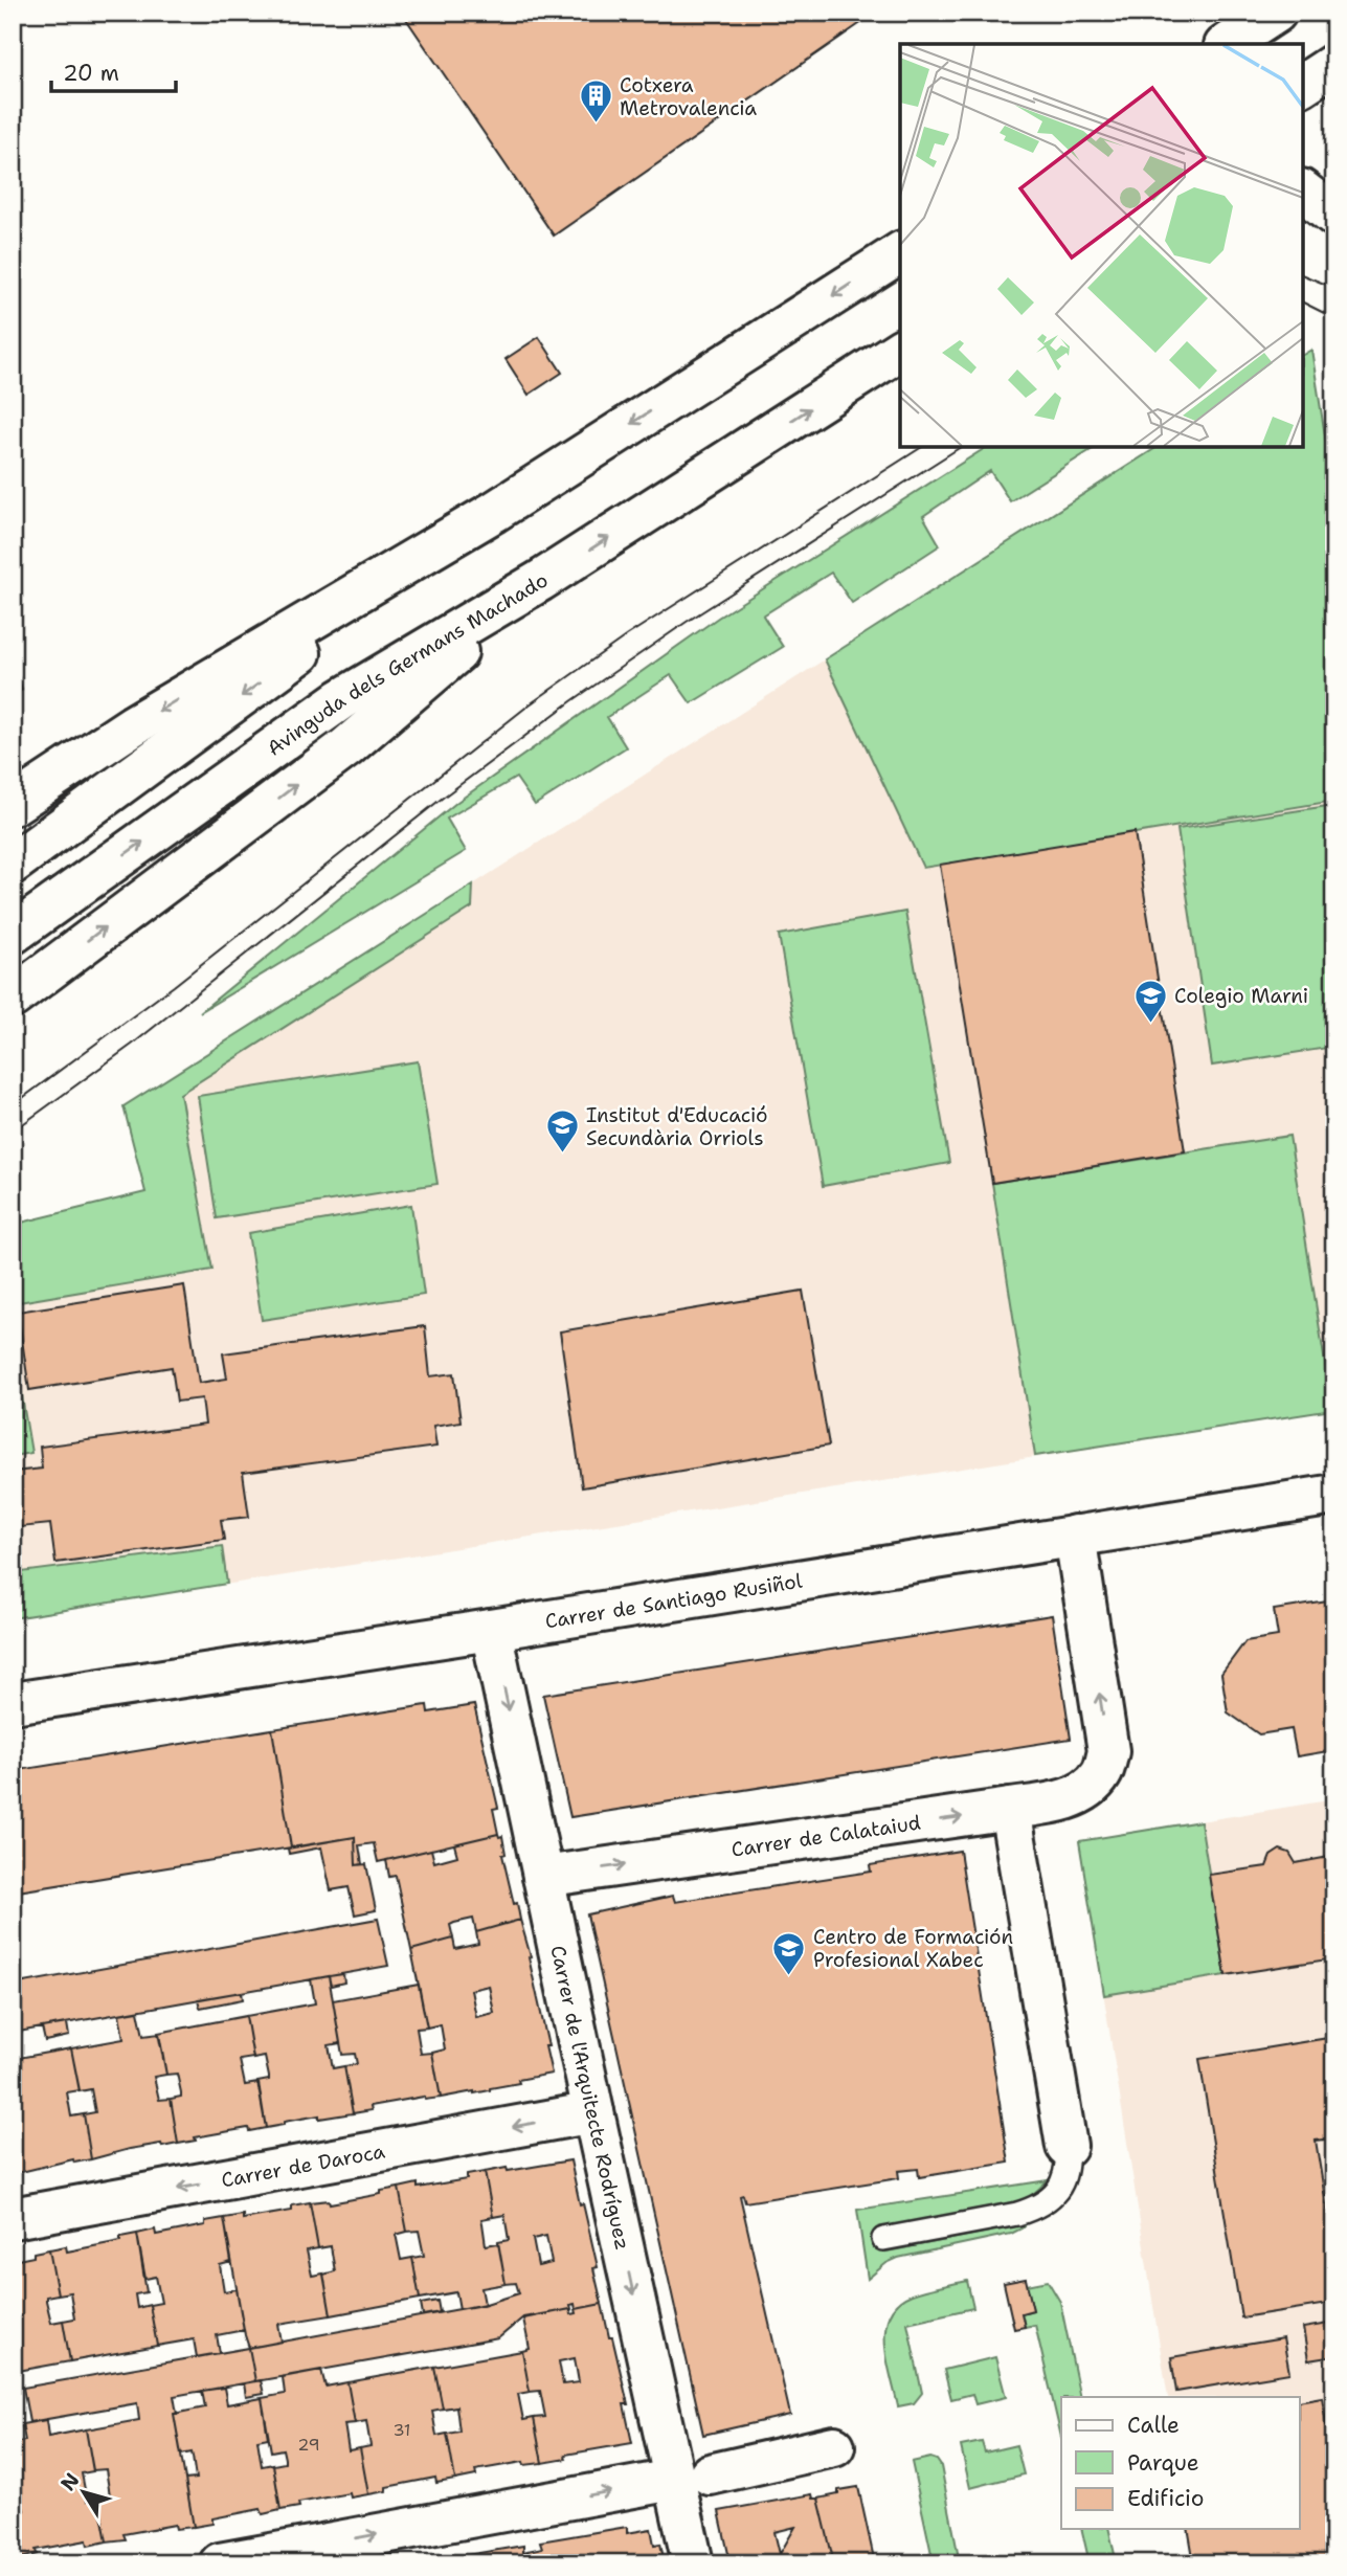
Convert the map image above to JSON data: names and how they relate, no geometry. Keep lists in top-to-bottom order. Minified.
{"streets":{"street":["Avinguda dels Germans Machado","Carrer de Santiago Rusiñol","Carrer de Calataiud","Carrer de l'Arquitecte Rodríguez","Carrer de Daroca"]},"crossings":[["Carrer de Santiago Rusiñol","Carrer de Calataiud"],["Carrer de Santiago Rusiñol","Carrer de l'Arquitecte Rodríguez"],["Carrer de Calataiud","Carrer de l'Arquitecte Rodríguez"],["Carrer de l'Arquitecte Rodríguez","Carrer de Daroca"]],"one_way":["Carrer de l'Arquitecte Rodríguez","Carrer de Daroca"],"places":{"building":["Cotxera Metrovalencia"],"school or university":["Colegio Marni","Institut d'Educació Secundària Orriols","Centro de Formación Profesional Xabec"]},"house_numbers":["31","29"],"legend":["Calle","Parque","Edificio"],"scale_bar":"20 m","north":"top left"}
